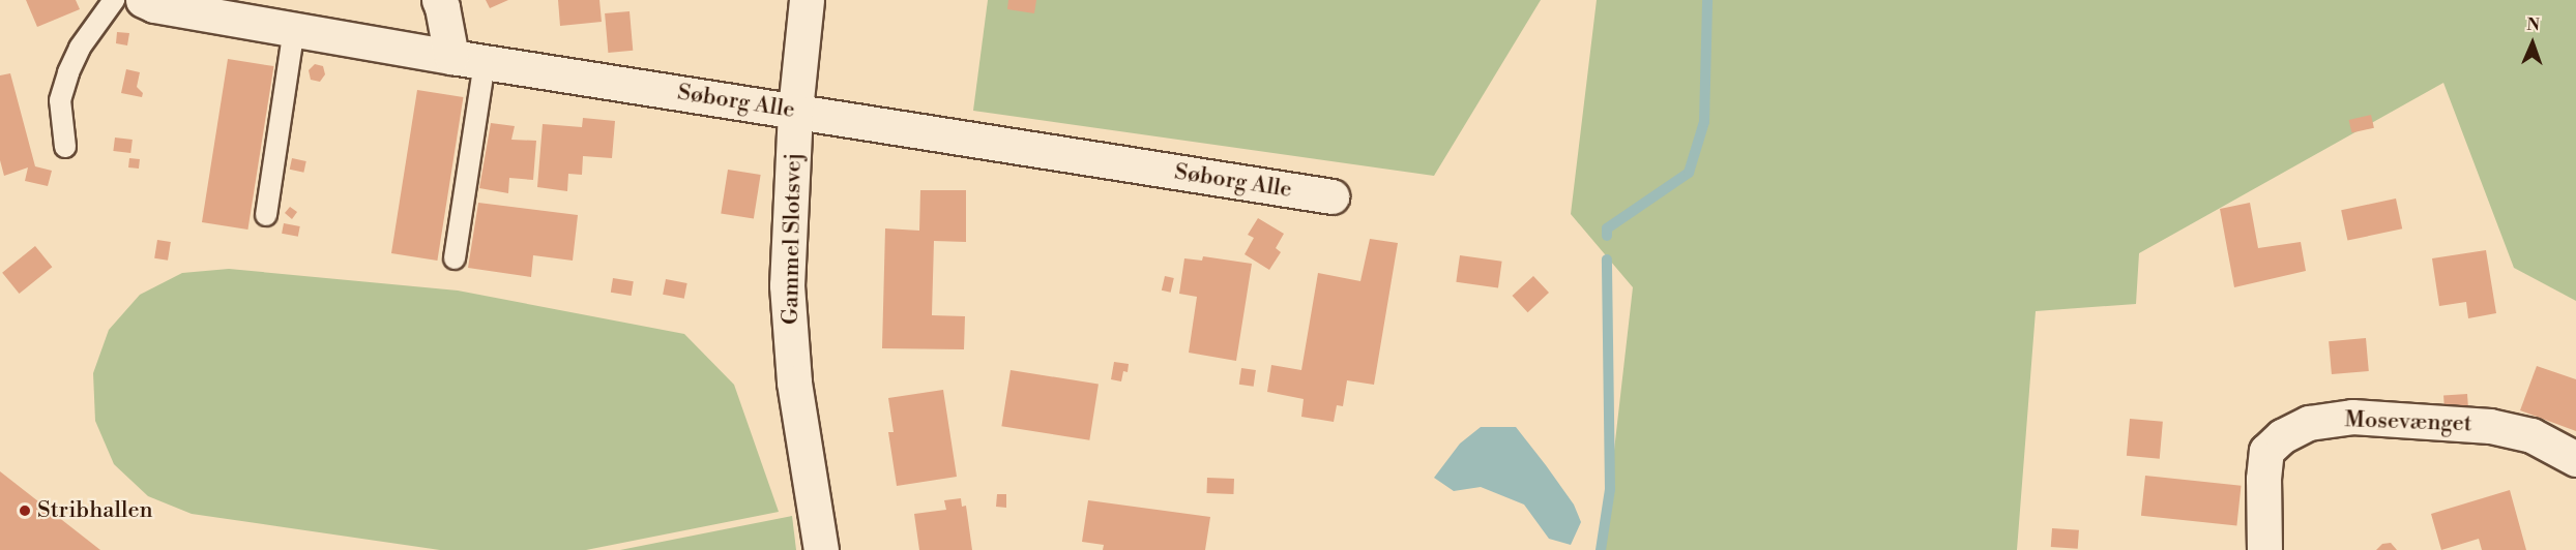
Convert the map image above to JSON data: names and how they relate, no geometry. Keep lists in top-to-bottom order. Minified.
{"streets":{"street":["Søborg Alle","Gammel Slotsvej","Mosevænget"]},"crossings":[["Søborg Alle","Gammel Slotsvej"]],"places":["Stribhallen"],"north":"top"}
